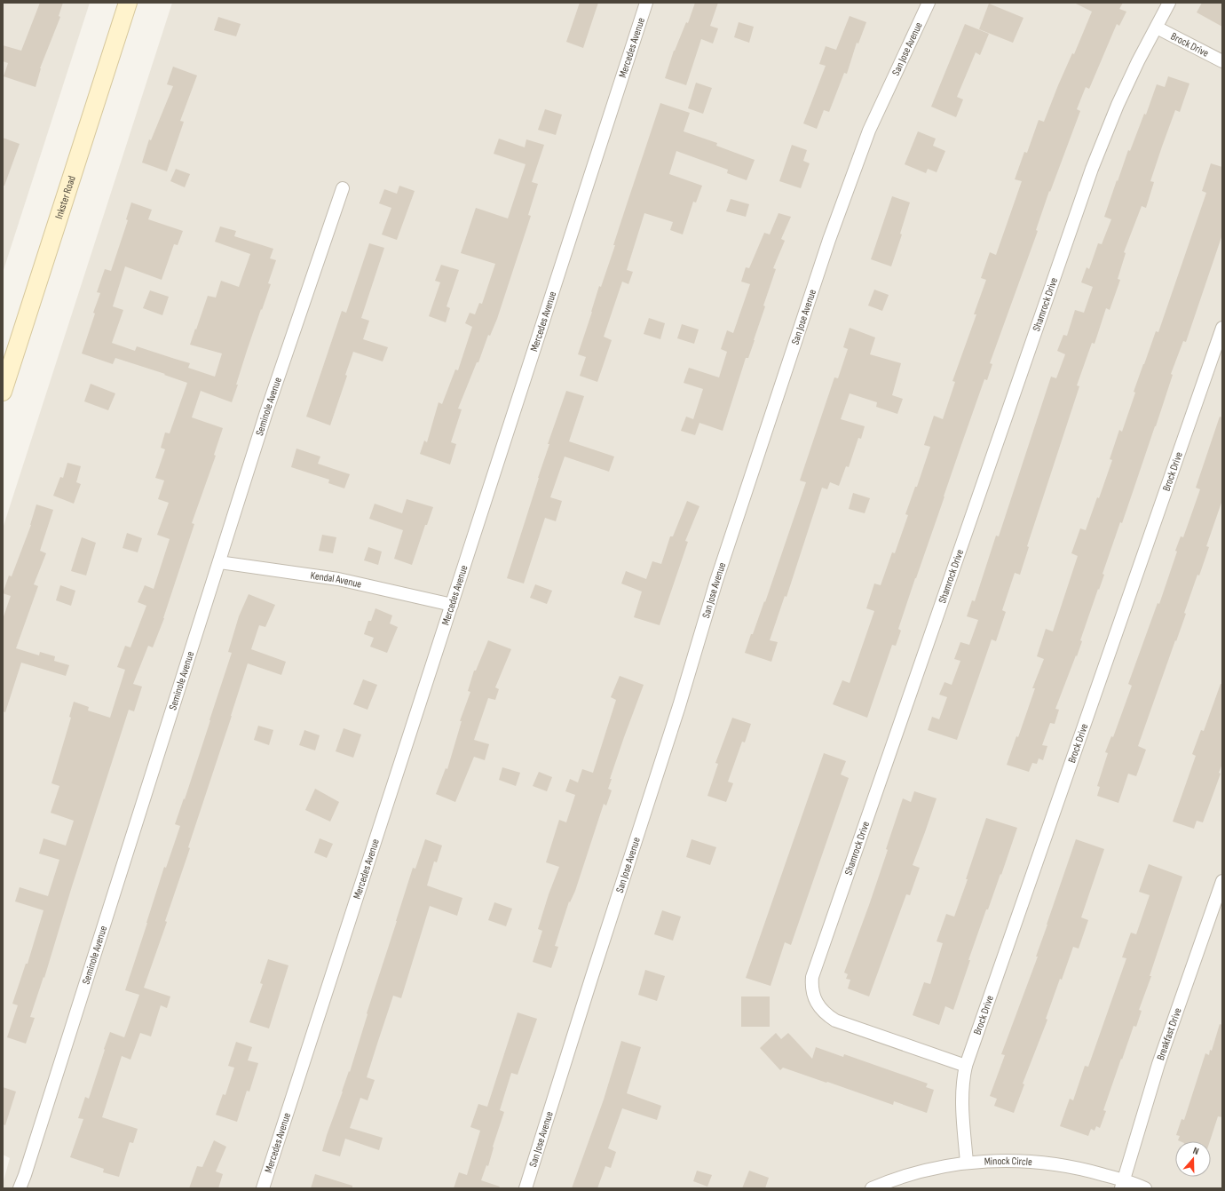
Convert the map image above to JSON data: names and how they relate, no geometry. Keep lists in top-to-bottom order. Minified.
{"streets":{"main road":["Inkster Road"],"street":["Brock Drive","Mercedes Avenue","San Jose Avenue","Shamrock Drive","Seminole Avenue","Kendal Avenue","Breakfast Drive","Minock Circle"]},"crossings":[["Brock Drive","Shamrock Drive"],["Brock Drive","Minock Circle"],["Mercedes Avenue","Kendal Avenue"],["Seminole Avenue","Kendal Avenue"],["Breakfast Drive","Minock Circle"]],"north":"top"}
